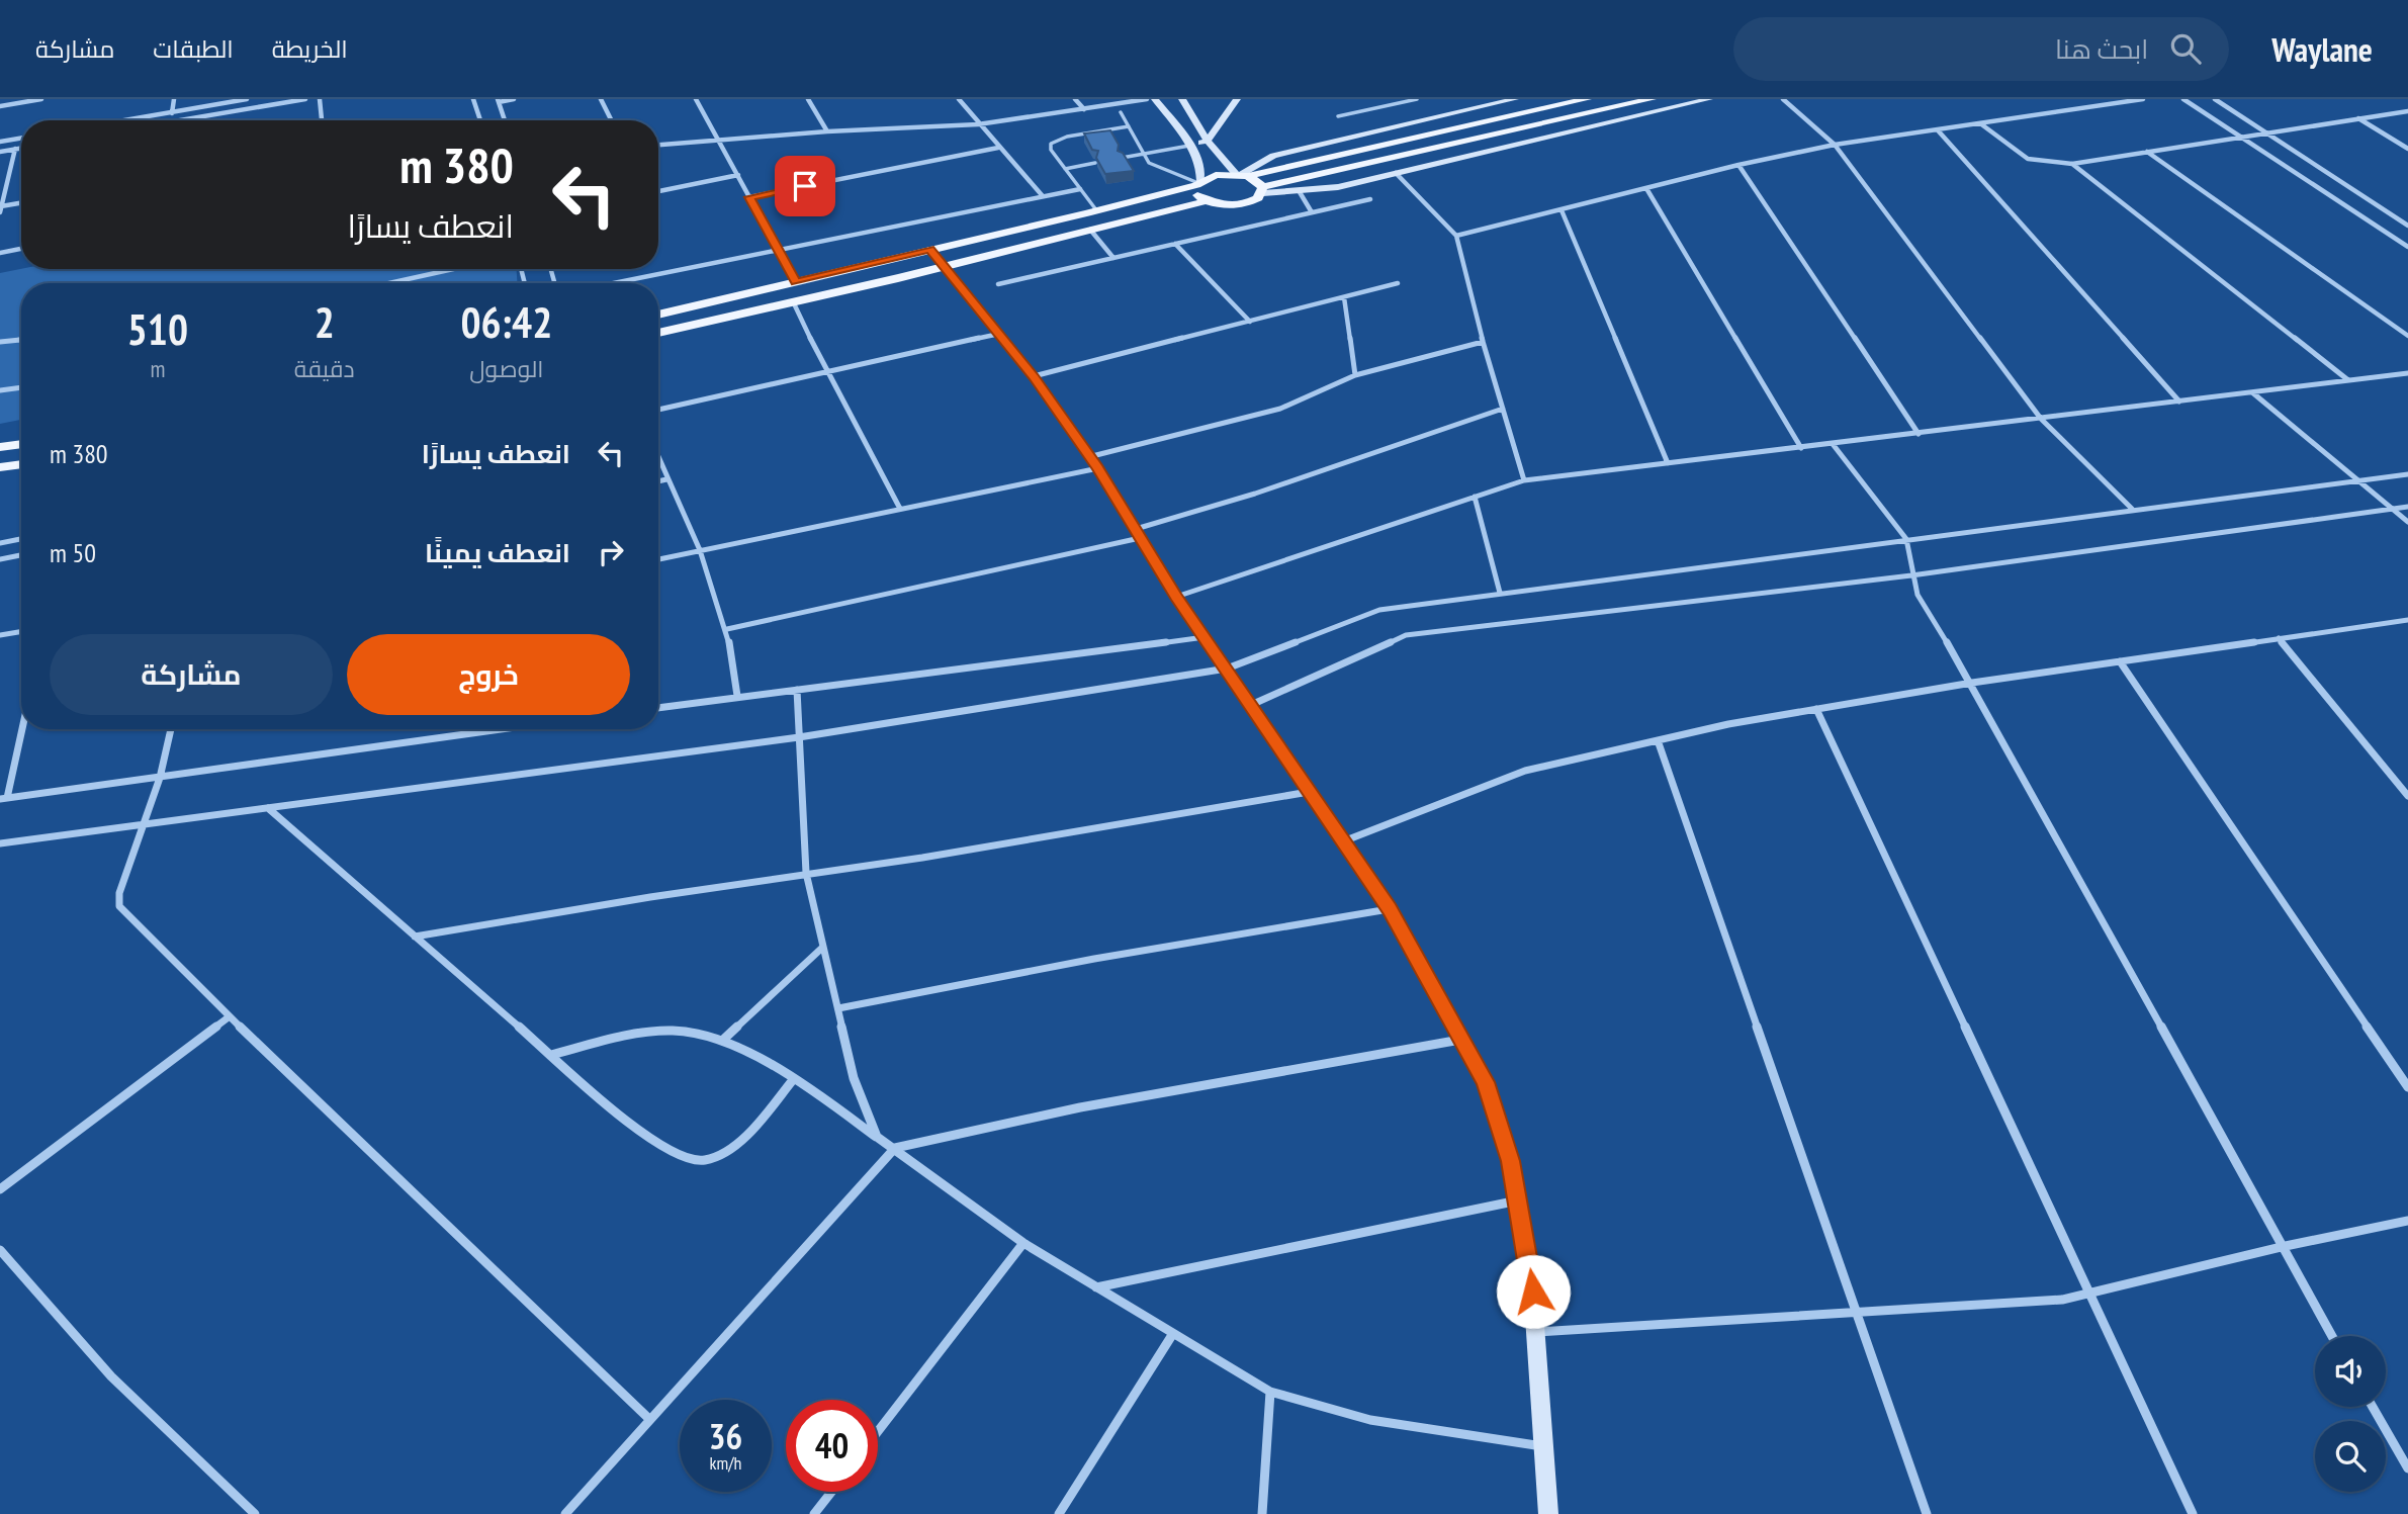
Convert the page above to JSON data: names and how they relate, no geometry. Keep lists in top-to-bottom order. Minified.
{"page":{"header":"Waylane","search":"ابحث هنا","nav":["الخريطة","الطبقات","مشاركة"],"turn":["380 m","انعطف يسارًا"],"eta":["06:42","الوصول","2","دقيقة","510","m"],"list":[{"name":"انعطف يسارًا","value":"380 m"},{"name":"انعطف يمينًا","value":"50 m"}],"buttons":["خروج","مشاركة"],"speed":"36 km/h","limit":"40"}}
